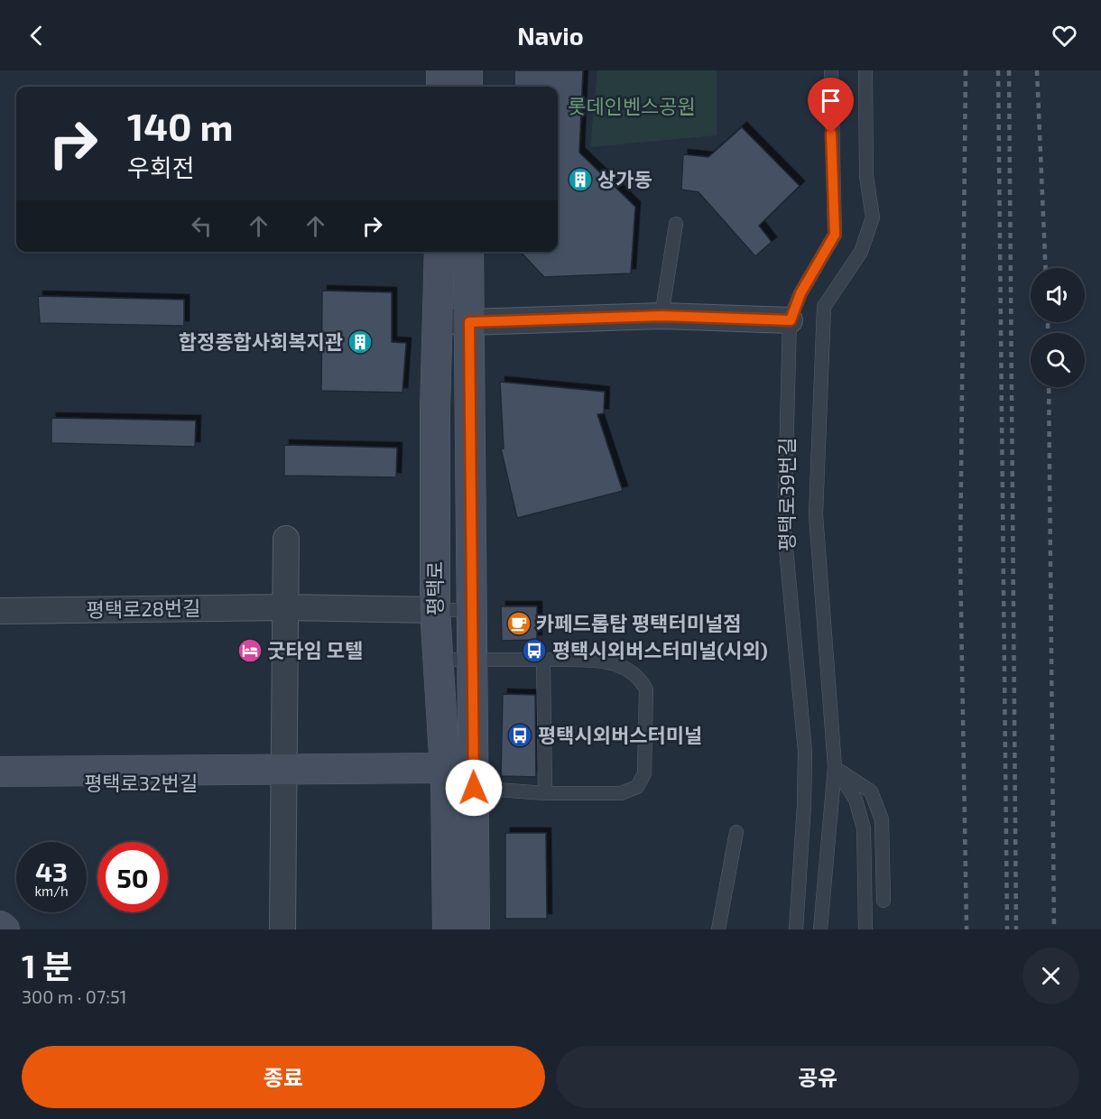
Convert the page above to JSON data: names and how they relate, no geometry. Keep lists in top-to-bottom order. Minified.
{"streets":{"main road":["평택로","평택로32번길"],"street":["평택로28번길"],"lane":["평택로39번길"]},"crossings":[["평택로","평택로28번길"],["평택로","평택로32번길"]],"parks":["롯데인벤스공원"],"places":{"building":["상가동","합정종합사회복지관"],"cafe":["카페드롭탑 평택터미널점"],"hotel":["굿타임 모텔"],"bus stop":["평택시외버스터미널(시외)","평택시외버스터미널"]},"page":{"header":"Navio","turn":["140 m","우회전"],"speed":"43 km/h","limit":"50","heading":["1 분","300 m · 07:51"],"buttons":["종료","공유"]}}
